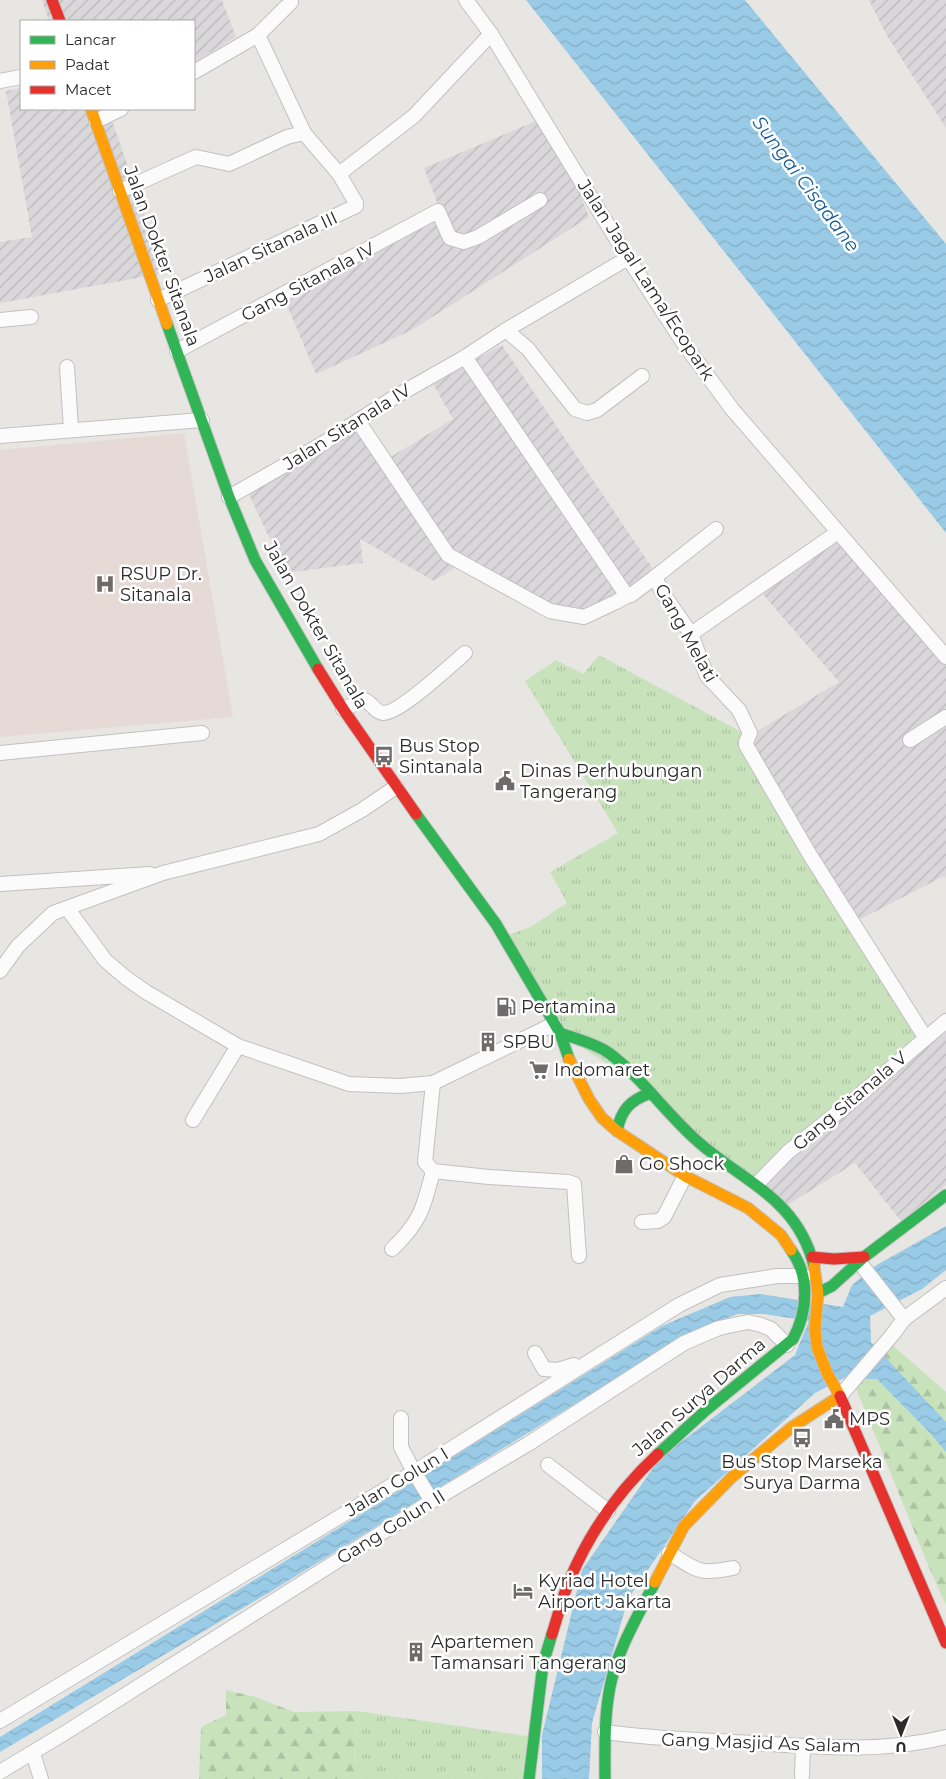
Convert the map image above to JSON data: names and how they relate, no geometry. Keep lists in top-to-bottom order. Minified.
{"streets":{"main road":["Jalan Dokter Sitanala","Jalan Surya Darma"],"street":["Jalan Sitanala III","Jalan Jagal Lama/Ecopark","Gang Sitanala IV","Jalan Sitanala IV","Gang Melati","Gang Sitanala V","Jalan Golun I","Gang Golun II","Gang Masjid As Salam"]},"crossings":[["Jalan Sitanala III","Jalan Dokter Sitanala"],["Jalan Dokter Sitanala","Gang Sitanala IV"],["Jalan Dokter Sitanala","Jalan Sitanala IV"],["Jalan Dokter Sitanala","Jalan Surya Darma"],["Jalan Dokter Sitanala","Jalan Golun I"],["Jalan Jagal Lama/Ecopark","Jalan Sitanala IV"],["Jalan Sitanala IV","Gang Melati"],["Gang Melati","Gang Sitanala V"],["Jalan Surya Darma","Gang Golun II"]],"water":["Sungai Cisadane"],"places":{"hospital":["RSUP Dr. Sitanala"],"bus stop":["Bus Stop Sintanala","Bus Stop Marseka Surya Darma"],"public building":["Dinas Perhubungan Tangerang","MPS"],"fuel station":["Pertamina"],"building":["SPBU","Apartemen Tamansari Tangerang"],"supermarket":["Indomaret"],"shop":["Go Shock"],"hotel":["Kyriad Hotel Airport Jakarta"]},"legend":["Lancar","Padat","Macet"],"north":"bottom"}
